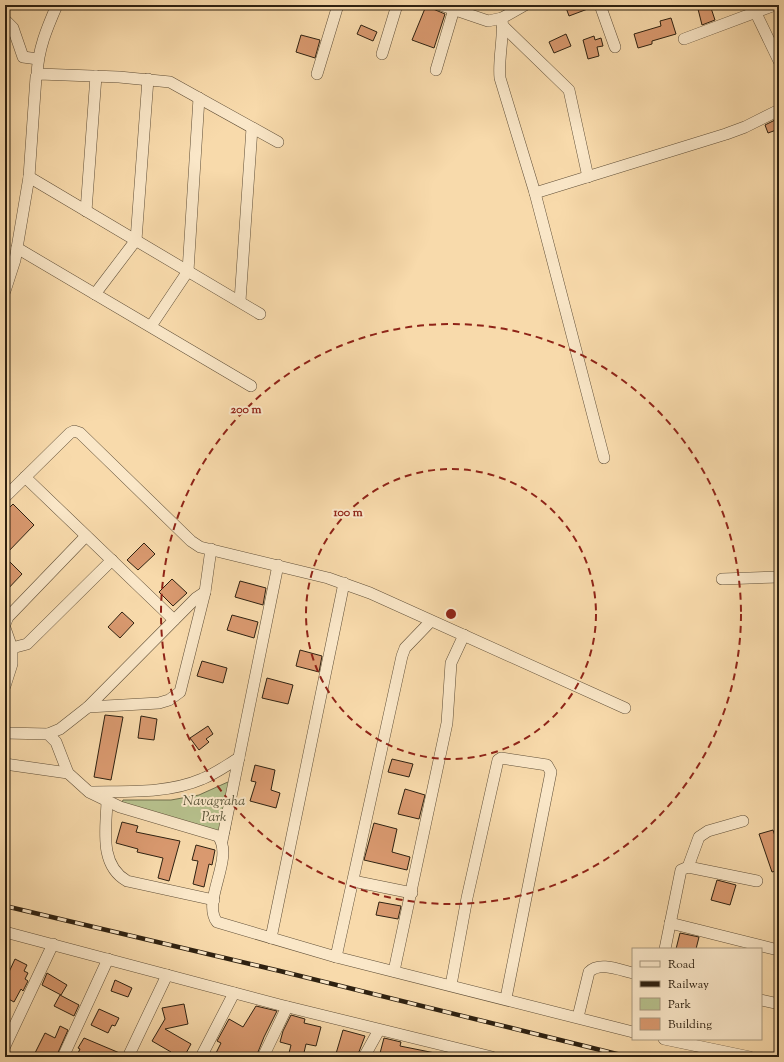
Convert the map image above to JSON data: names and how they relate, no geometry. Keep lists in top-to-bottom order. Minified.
{"parks":["Navagraha Park"],"legend":["Road","Railway","Park","Building"],"rings":["200 m","100 m"]}
